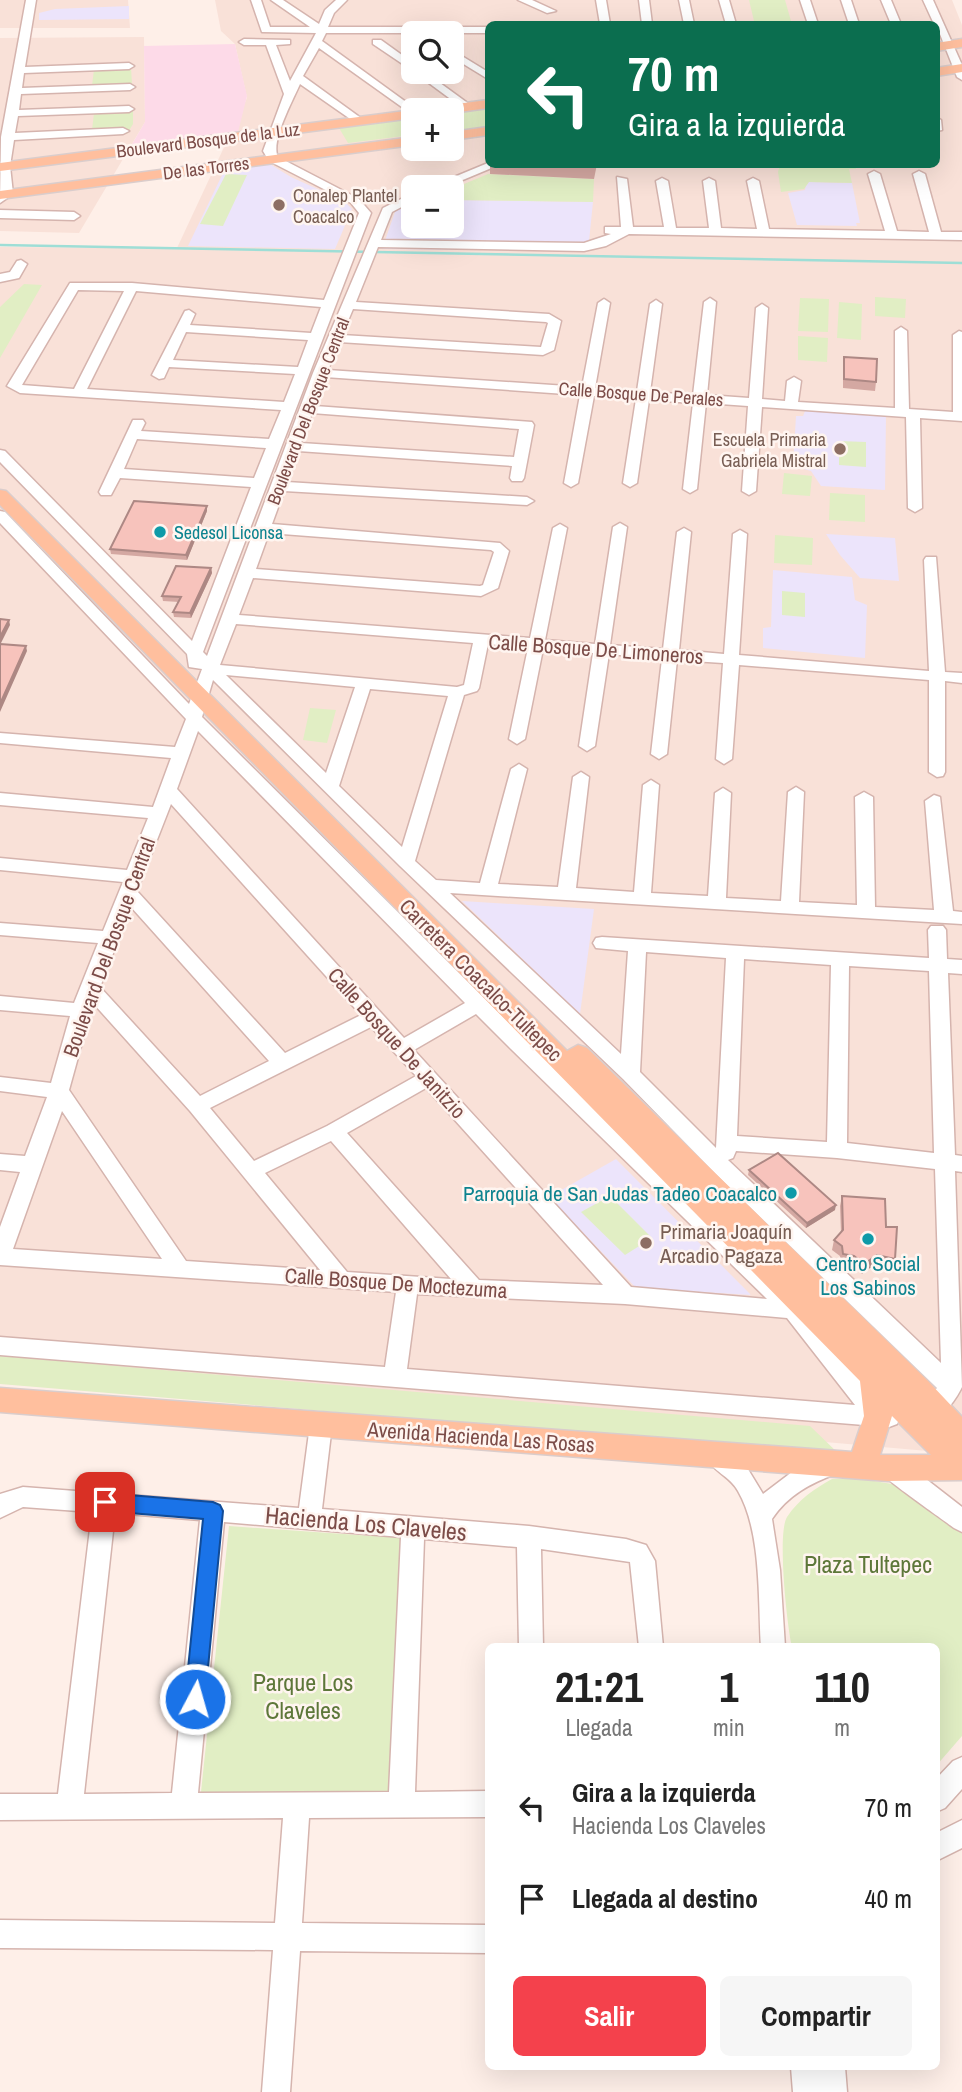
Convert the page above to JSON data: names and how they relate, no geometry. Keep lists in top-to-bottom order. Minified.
{"streets":{"main road":["Boulevard Bosque de la Luz","De las Torres","Carretera Coacalco-Tultepec","Avenida Hacienda Las Rosas"],"street":["Calle Bosque De Perales","Boulevard Del Bosque Central","Calle Bosque De Limoneros","Calle Bosque De Janitzio","Calle Bosque De Moctezuma","Hacienda Los Claveles"]},"crossings":[["Calle Bosque De Perales","Boulevard Del Bosque Central"],["Boulevard Del Bosque Central","Calle Bosque De Limoneros"],["Boulevard Del Bosque Central","Carretera Coacalco-Tultepec"],["Boulevard Del Bosque Central","Calle Bosque De Janitzio"],["Boulevard Del Bosque Central","Calle Bosque De Moctezuma"],["Carretera Coacalco-Tultepec","Avenida Hacienda Las Rosas"],["Calle Bosque De Janitzio","Calle Bosque De Moctezuma"]],"parks":["Plaza Tultepec","Parque Los Claveles"],"places":["Conalep Plantel Coacalco","Escuela Primaria Gabriela Mistral","Sedesol Liconsa","Parroquia de San Judas Tadeo Coacalco","Centro Social Los Sabinos","Primaria Joaquín Arcadio Pagaza"],"page":{"map_buttons":["+","−"],"turn":["70 m","Gira a la izquierda"],"eta":["21:21","Llegada","1","min","110","m"],"list":[{"name":"Gira a la izquierda","note":"Hacienda Los Claveles","value":"70 m"},{"name":"Llegada al destino","value":"40 m"}],"buttons":["Salir","Compartir"]}}
